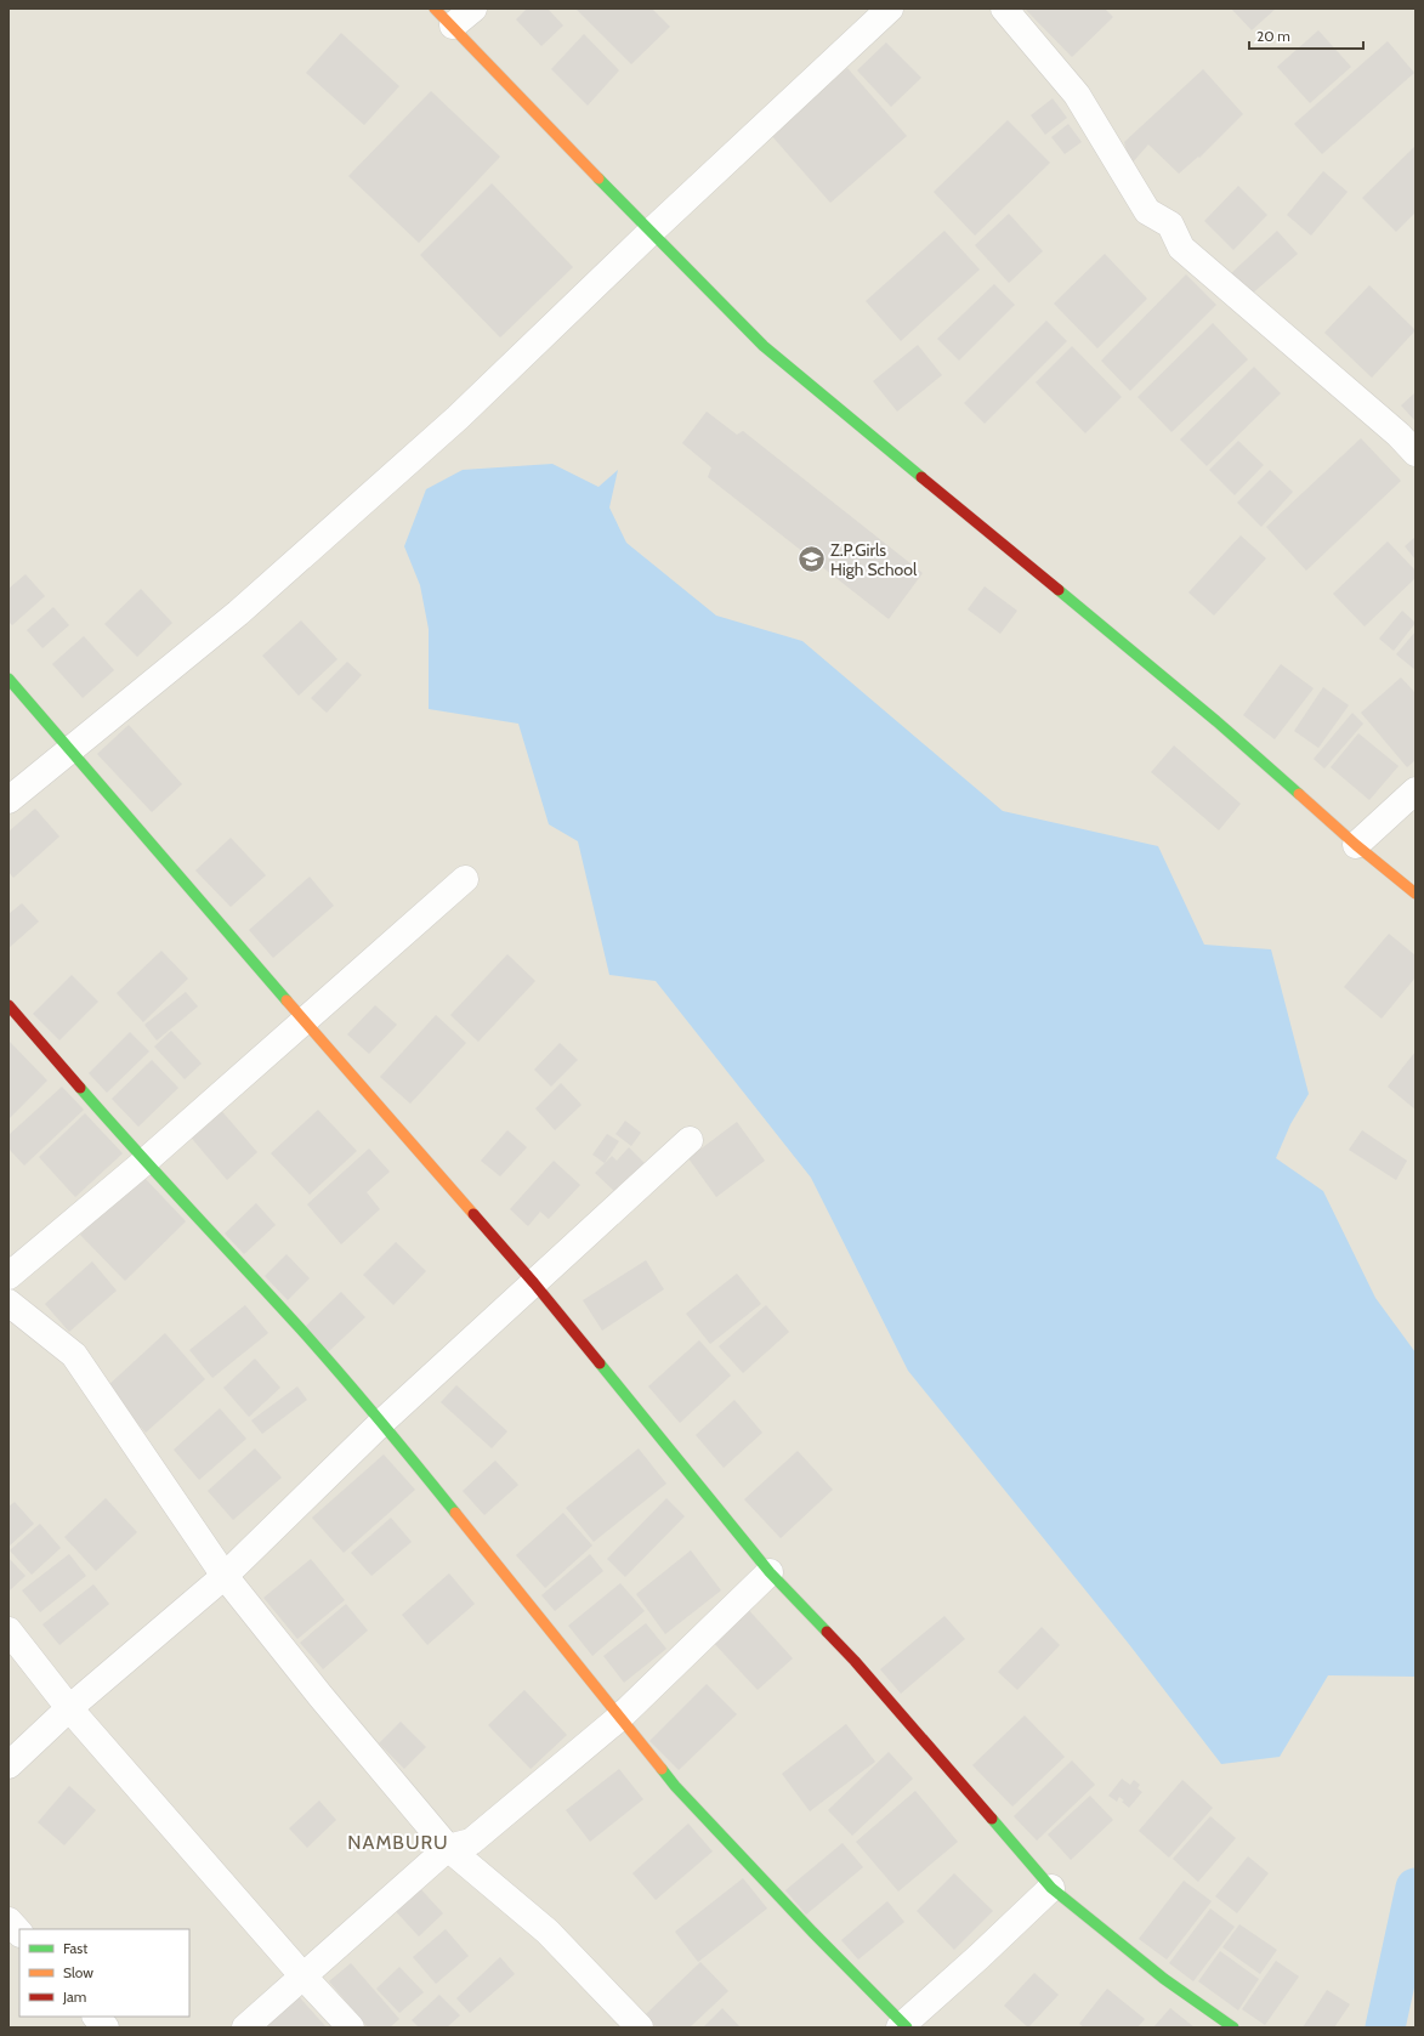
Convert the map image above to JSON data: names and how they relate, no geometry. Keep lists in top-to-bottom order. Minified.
{"districts":["NAMBURU"],"places":{"school or university":["Z.P.Girls High School"]},"legend":["Fast","Slow","Jam"],"scale_bar":"20 m"}
